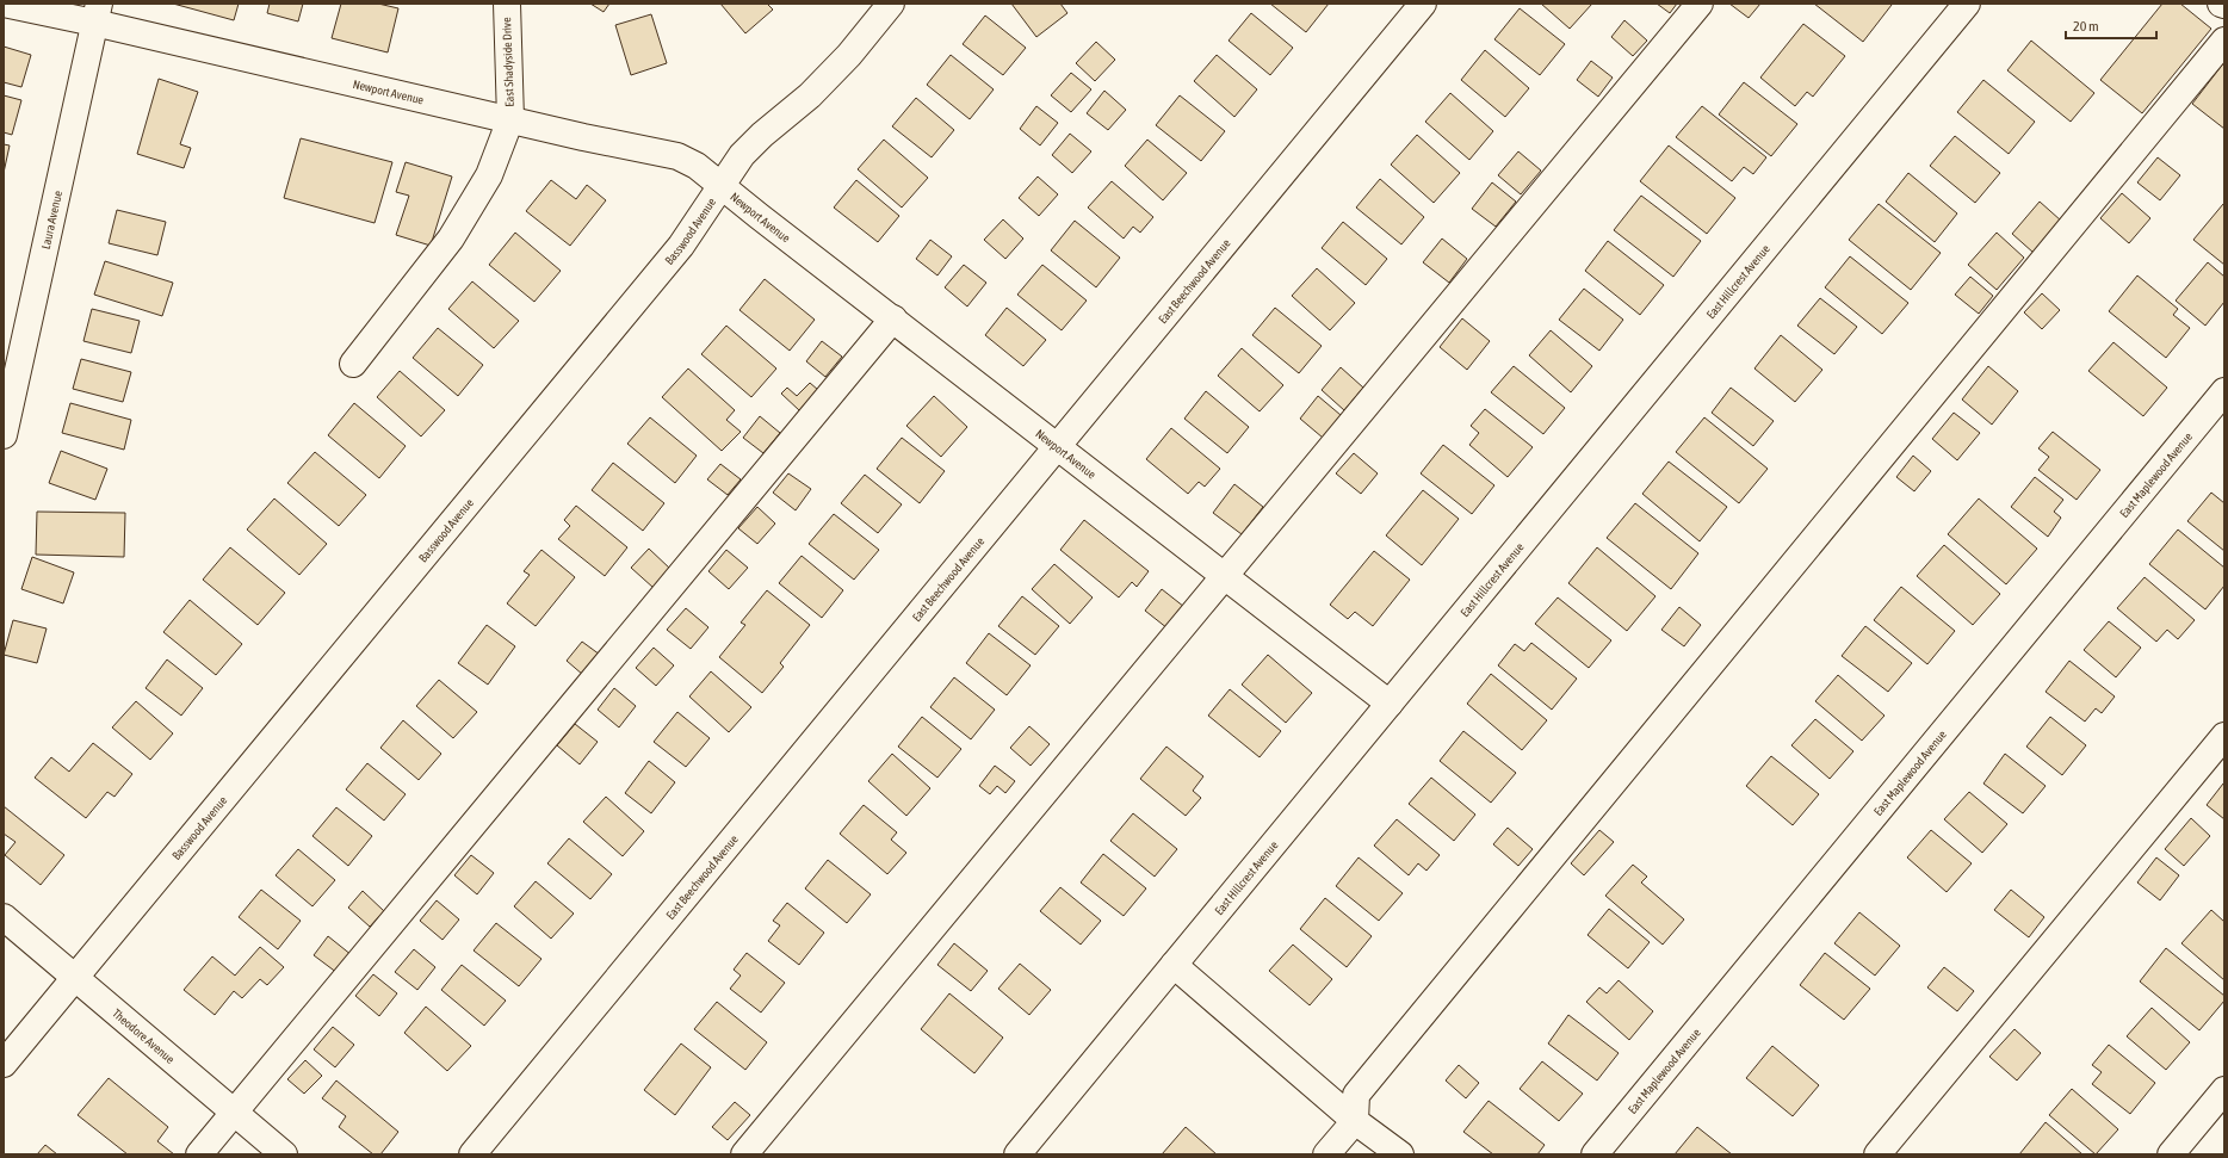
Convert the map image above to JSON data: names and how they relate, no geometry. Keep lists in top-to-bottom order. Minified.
{"streets":{"street":["East Shadyside Drive","Newport Avenue","Laura Avenue","Basswood Avenue","East Beechwood Avenue","East Hillcrest Avenue","East Maplewood Avenue","Theodore Avenue"]},"crossings":[["East Shadyside Drive","Newport Avenue"],["Newport Avenue","Laura Avenue"],["Newport Avenue","Basswood Avenue"],["Newport Avenue","East Beechwood Avenue"],["Newport Avenue","East Hillcrest Avenue"],["Basswood Avenue","Theodore Avenue"]],"scale_bar":"20 m"}
